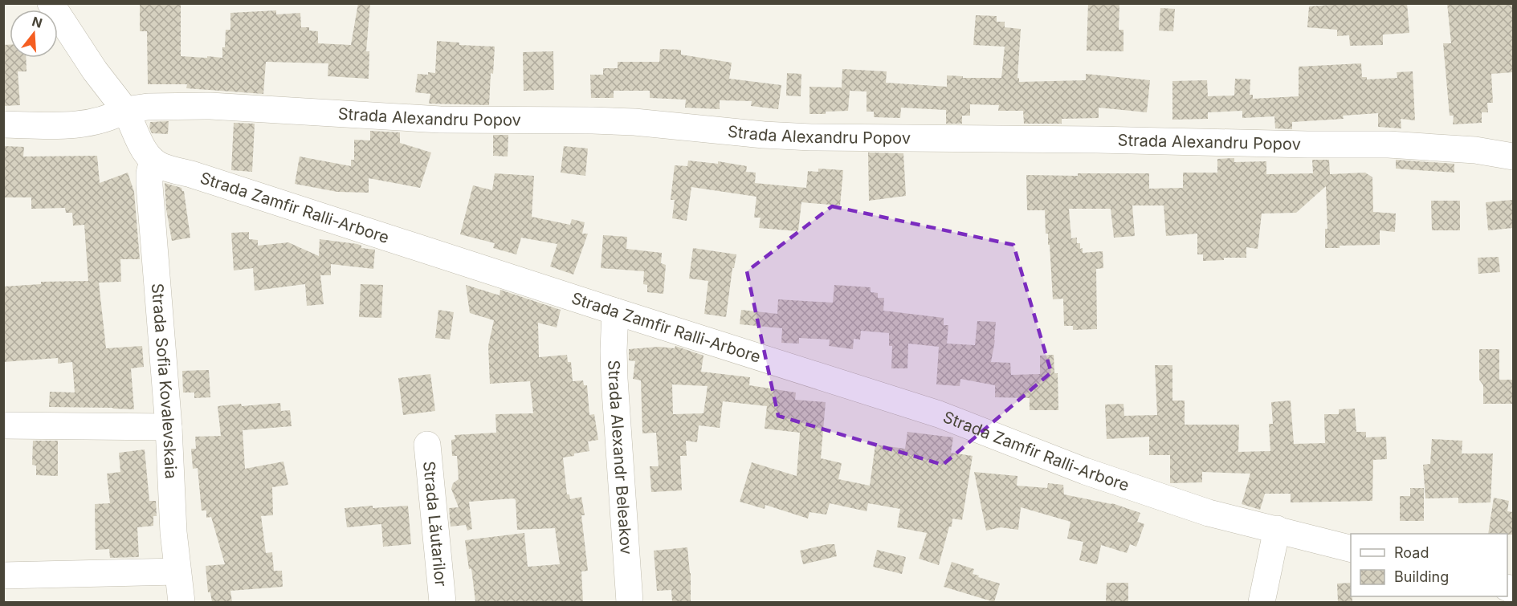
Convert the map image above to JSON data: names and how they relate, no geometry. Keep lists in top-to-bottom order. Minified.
{"streets":{"street":["Strada Alexandru Popov","Strada Zamfir Ralli-Arbore","Strada Sofia Kovalevskaia","Strada Alexandr Beleakov","Strada Lăutarilor"]},"crossings":[["Strada Zamfir Ralli-Arbore","Strada Sofia Kovalevskaia"],["Strada Zamfir Ralli-Arbore","Strada Alexandr Beleakov"]],"legend":["Road","Building"],"north":"top"}
